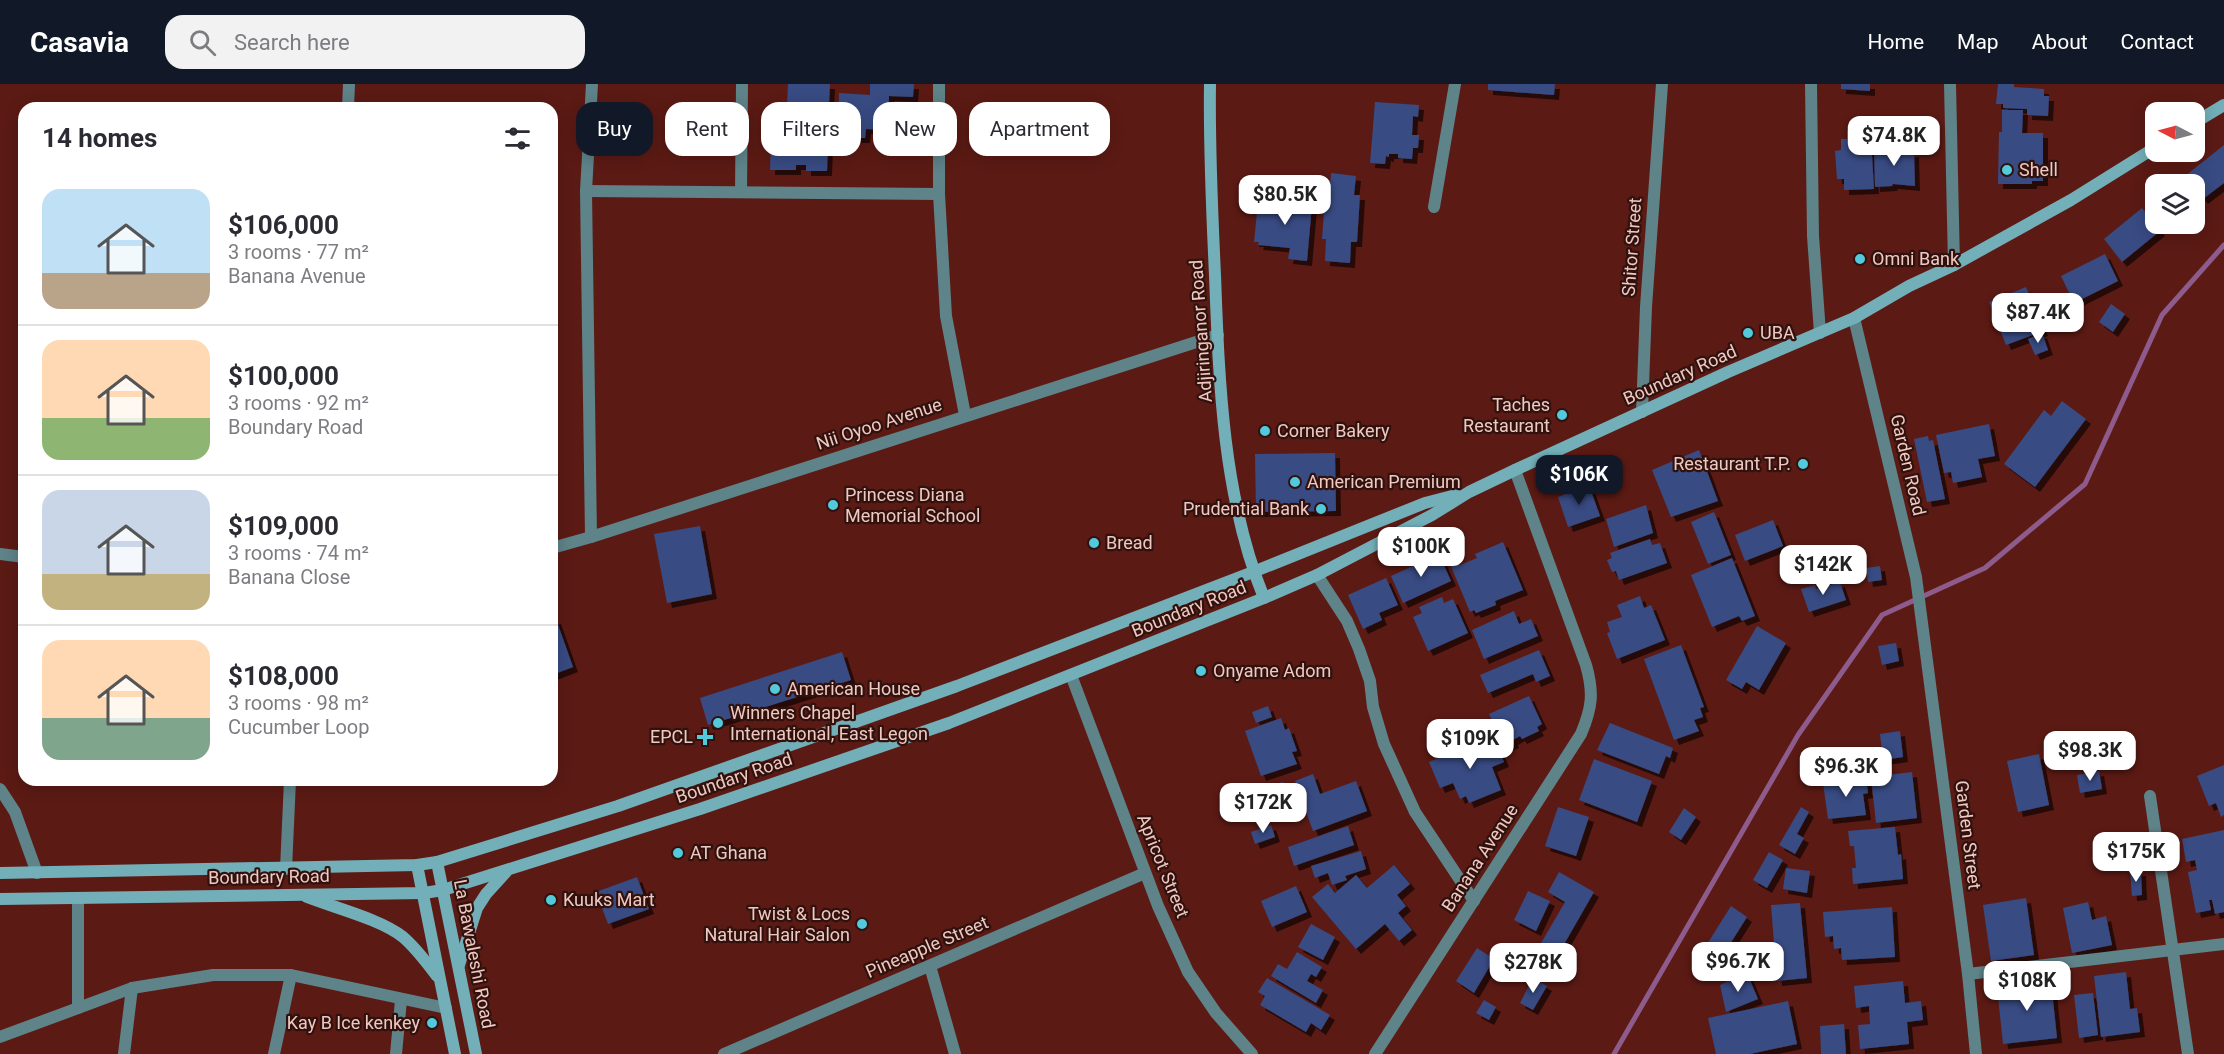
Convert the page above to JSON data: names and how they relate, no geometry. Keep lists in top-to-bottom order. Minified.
{"streets":{"main road":["Adjiringanor Road","Boundary Road","La Bawaleshi Road"],"street":["Shitor Street","Nii Oyoo Avenue","Garden Road","Garden Street","Banana Avenue","Apricot Street","Pineapple Street"]},"crossings":[["Shitor Street","Boundary Road"],["Adjiringanor Road","Boundary Road"],["Adjiringanor Road","Nii Oyoo Avenue"],["Boundary Road","Garden Road"],["Boundary Road","Banana Avenue"],["Boundary Road","Apricot Street"],["Boundary Road","La Bawaleshi Road"],["Garden Road","Garden Street"],["Apricot Street","Pineapple Street"]],"places":{"other":["Shell","Omni Bank","UBA","Taches Restaurant","Corner Bakery","Restaurant T.P.","American Premium","Princess Diana Memorial School","Prudential Bank","Bread","Onyame Adom","American House","Winners Chapel International, East Legon","AT Ghana","Kuuks Mart","Twist & Locs Natural Hair Salon","Kay B Ice kenkey"],"health":["EPCL"]},"north":"left","page":{"header":"Casavia","search":"Search here","nav":["Home","Map","About","Contact"],"chip":["Buy","Rent","Filters","New","Apartment"],"heading":"14 homes","price":["$74.8K","$80.5K","$87.4K","$106K","$100K","$142K","$109K","$98.3K","$96.3K","$172K","$175K","$96.7K","$278K","$108K"],"list":[{"name":"$106,000","note":"3 rooms · 77 m² · Banana Avenue"},{"name":"$100,000","note":"3 rooms · 92 m² · Boundary Road"},{"name":"$109,000","note":"3 rooms · 74 m² · Banana Close"},{"name":"$108,000","note":"3 rooms · 98 m² · Cucumber Loop"}]}}
